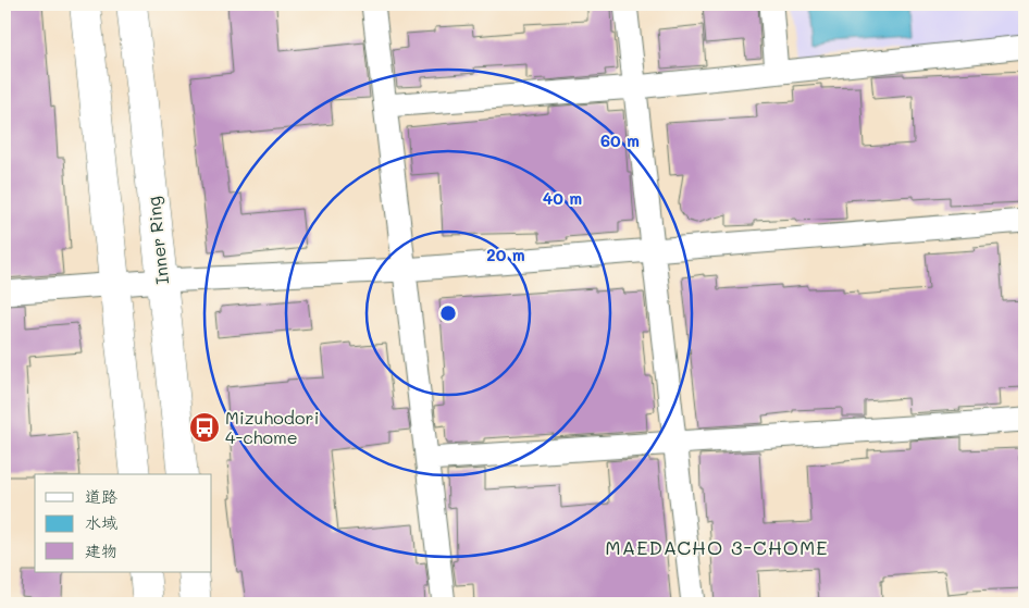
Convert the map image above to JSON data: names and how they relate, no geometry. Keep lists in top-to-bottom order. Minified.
{"streets":{"main road":["Inner Ring"]},"districts":["MAEDACHO 3-CHOME"],"places":{"bus stop":["Mizuhodori 4-chome"]},"legend":["道路","水域","建物"],"rings":["60 m","40 m","20 m"]}
